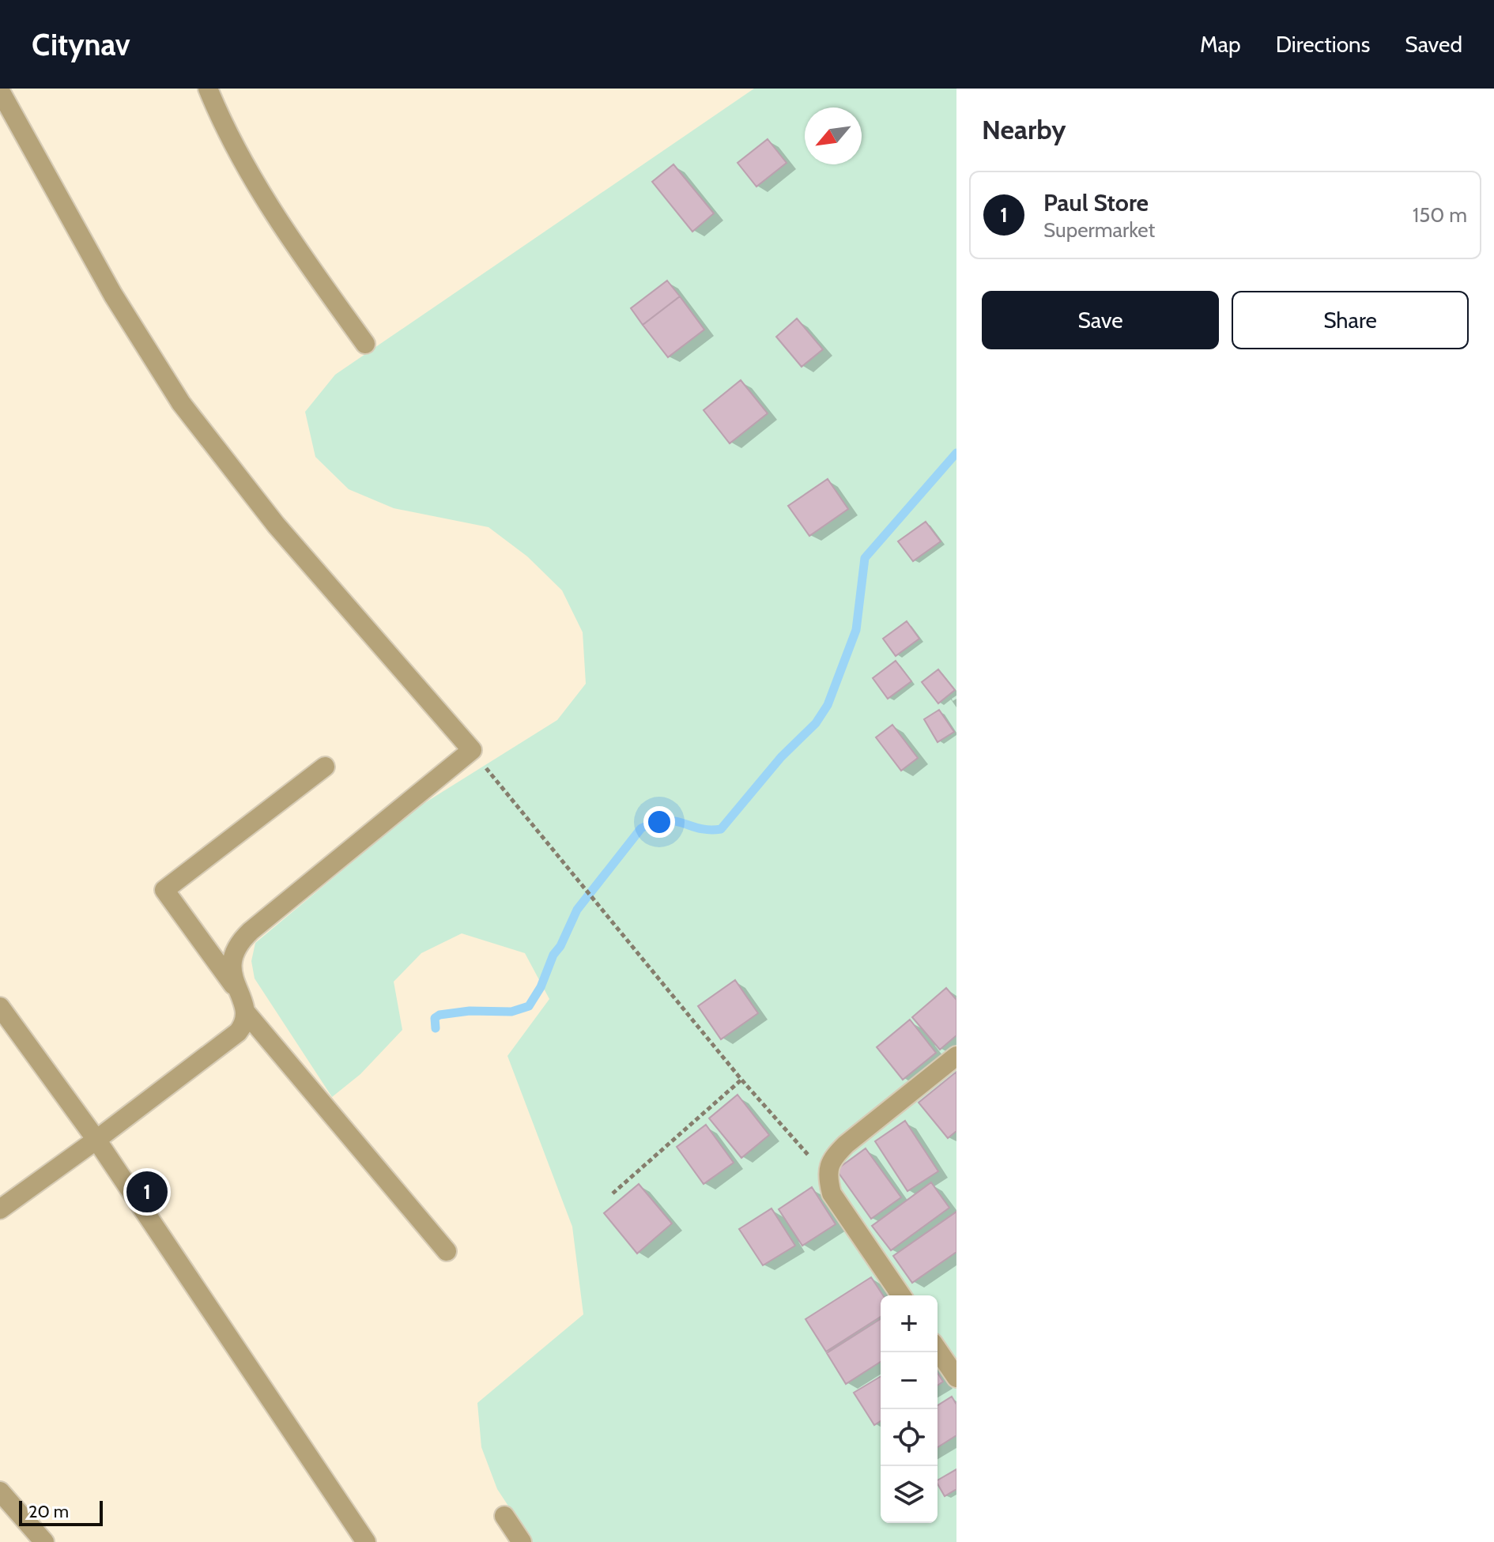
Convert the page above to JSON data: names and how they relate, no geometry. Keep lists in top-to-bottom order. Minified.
{"scale_bar":"20 m","north":"bottom left","page":{"header":"Citynav","nav":["Map","Directions","Saved"],"heading":"Nearby","list":[{"mark":"1","name":"Paul Store","note":"Supermarket","value":"150 m"}],"buttons":["Save","Share"],"pins":"1","map_buttons":["+","−"],"scale":"20 m"}}
